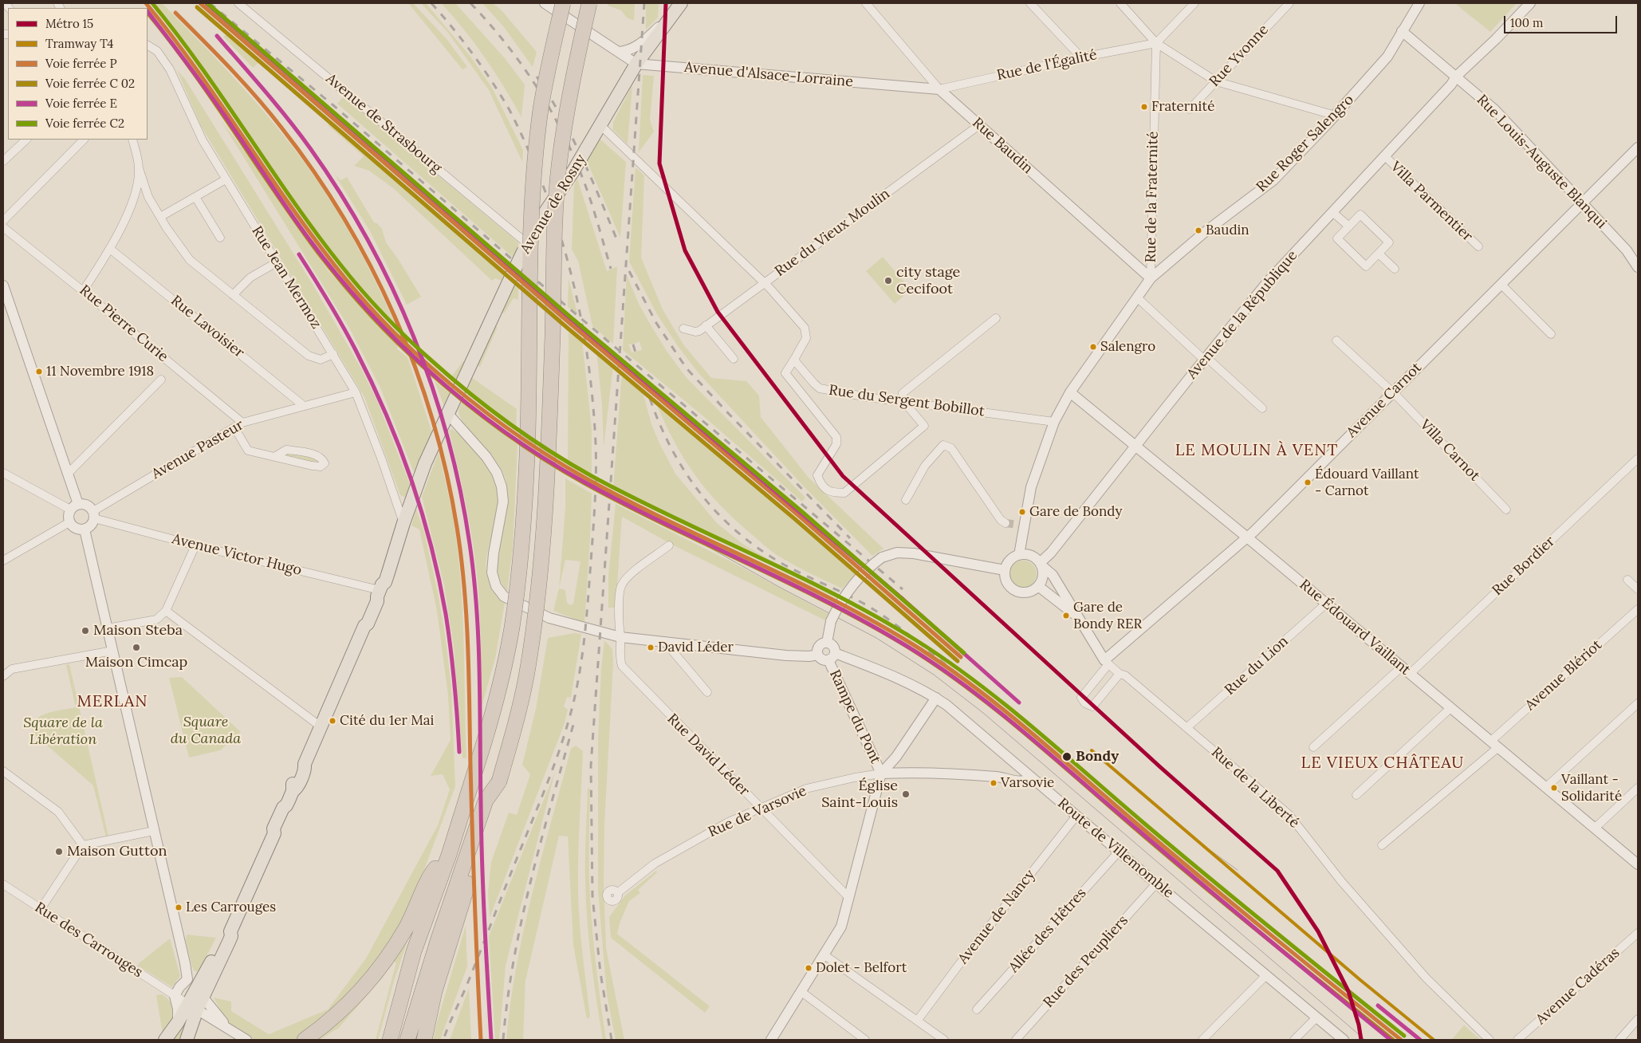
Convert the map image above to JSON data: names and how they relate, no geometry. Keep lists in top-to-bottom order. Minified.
{"streets":{"main road":["Avenue de Rosny"],"street":["Rue Yvonne","Rue de l'Égalité","Avenue d'Alsace-Lorraine","Avenue de Strasbourg","Rue Roger Salengro","Rue Baudin","Rue Louis-Auguste Blanqui","Rue de la Fraternité","Villa Parmentier","Rue du Vieux Moulin","Rue Jean Mermoz","Avenue de la République","Rue Pierre Curie","Rue Lavoisier","Avenue Carnot","Rue du Sergent Bobillot","Avenue Pasteur","Villa Carnot","Avenue Victor Hugo","Rue Bordier","Rue Édouard Vaillant","Rue du Lion","Avenue Blériot","Rampe du Pont","Rue David Léder","Rue de la Liberté","Rue de Varsovie","Route de Villemomble","Avenue de Nancy","Allée des Hêtres","Rue des Carrouges","Rue des Peupliers","Avenue Cadéras"]},"crossings":[["Rue de l'Égalité","Avenue d'Alsace-Lorraine"],["Rue de l'Égalité","Rue Baudin"],["Rue de l'Égalité","Rue de la Fraternité"],["Avenue d'Alsace-Lorraine","Rue Baudin"],["Avenue d'Alsace-Lorraine","Avenue de Rosny"],["Avenue de Strasbourg","Avenue de Rosny"],["Rue Roger Salengro","Rue Baudin"],["Rue Roger Salengro","Rue Louis-Auguste Blanqui"],["Rue Roger Salengro","Rue de la Fraternité"],["Rue Roger Salengro","Avenue de la République"],["Rue Roger Salengro","Rue du Sergent Bobillot"],["Rue Roger Salengro","Rue Édouard Vaillant"],["Rue Roger Salengro","Rue de la Liberté"],["Rue Baudin","Rue de la Fraternité"],["Rue Baudin","Rue du Vieux Moulin"],["Rue Louis-Auguste Blanqui","Avenue de la République"],["Rue Louis-Auguste Blanqui","Avenue Carnot"],["Villa Parmentier","Avenue de la République"],["Avenue de Rosny","Rue Jean Mermoz"],["Avenue de Rosny","Avenue Victor Hugo"],["Avenue de Rosny","Rue des Carrouges"],["Rue Jean Mermoz","Avenue Pasteur"],["Avenue de la République","Rue Édouard Vaillant"],["Avenue de la République","Rue de la Liberté"],["Rue Pierre Curie","Avenue Pasteur"],["Rue Lavoisier","Avenue Pasteur"],["Avenue Carnot","Villa Carnot"],["Avenue Carnot","Rue Édouard Vaillant"],["Avenue Carnot","Rue de la Liberté"],["Avenue Pasteur","Avenue Victor Hugo"],["Rue Bordier","Rue Édouard Vaillant"],["Rue Édouard Vaillant","Rue du Lion"],["Rue Édouard Vaillant","Avenue Blériot"],["Rue du Lion","Rue de la Liberté"],["Rampe du Pont","Rue de Varsovie"],["Rampe du Pont","Route de Villemomble"],["Rue David Léder","Rue de Varsovie"],["Rue de Varsovie","Route de Villemomble"],["Route de Villemomble","Avenue de Nancy"],["Route de Villemomble","Allée des Hêtres"],["Route de Villemomble","Rue des Peupliers"]],"districts":["LE MOULIN À VENT","MERLAN","LE VIEUX CHÂTEAU"],"parks":["Square du Canada","Square de la Libération"],"places":["Fraternité","Baudin","city stage Cecifoot","Salengro","11 Novembre 1918","Édouard Vaillant - Carnot","Gare de Bondy","Gare de Bondy RER","Maison Steba","Maison Cimcap","David Léder","Cité du 1er Mai","Bondy","Varsovie","Vaillant - Solidarité","Église Saint-Louis","Maison Gutton","Les Carrouges","Dolet - Belfort"],"lines":["metro line 15","rail line P","rail line E","rail line C2","tram line T4"],"legend":["Métro 15","Tramway T4","Voie ferrée P","Voie ferrée C 02","Voie ferrée E","Voie ferrée C2"],"scale_bar":"100 m"}
